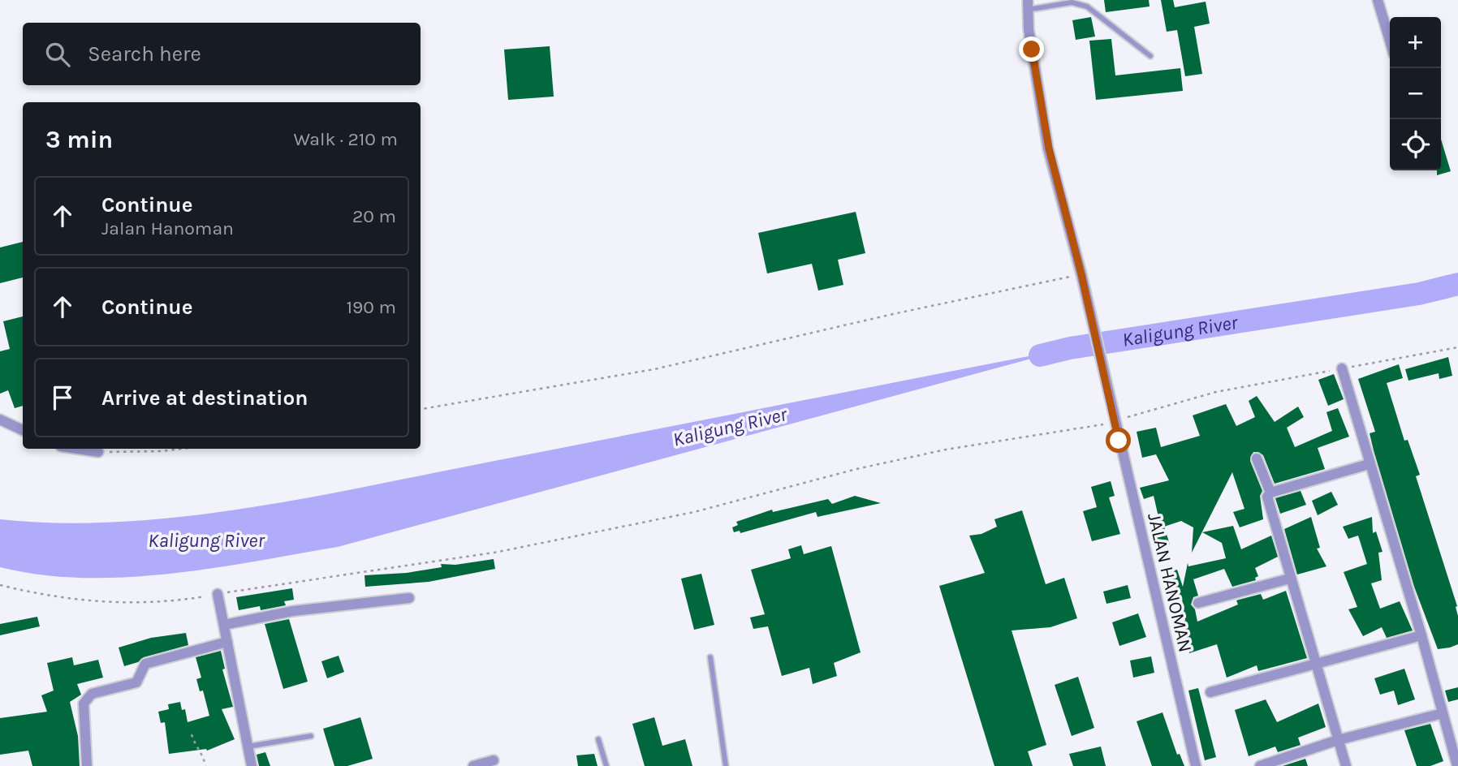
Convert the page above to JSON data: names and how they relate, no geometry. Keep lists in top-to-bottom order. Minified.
{"streets":{"street":["JALAN HANOMAN"]},"water":["Kaligung River"],"page":{"map_buttons":["+","−"],"search":"Search here","heading":["3 min","Walk · 210 m"],"list":[["Continue","Jalan Hanoman","20 m"],["Continue","190 m"],"Arrive at destination"]}}
